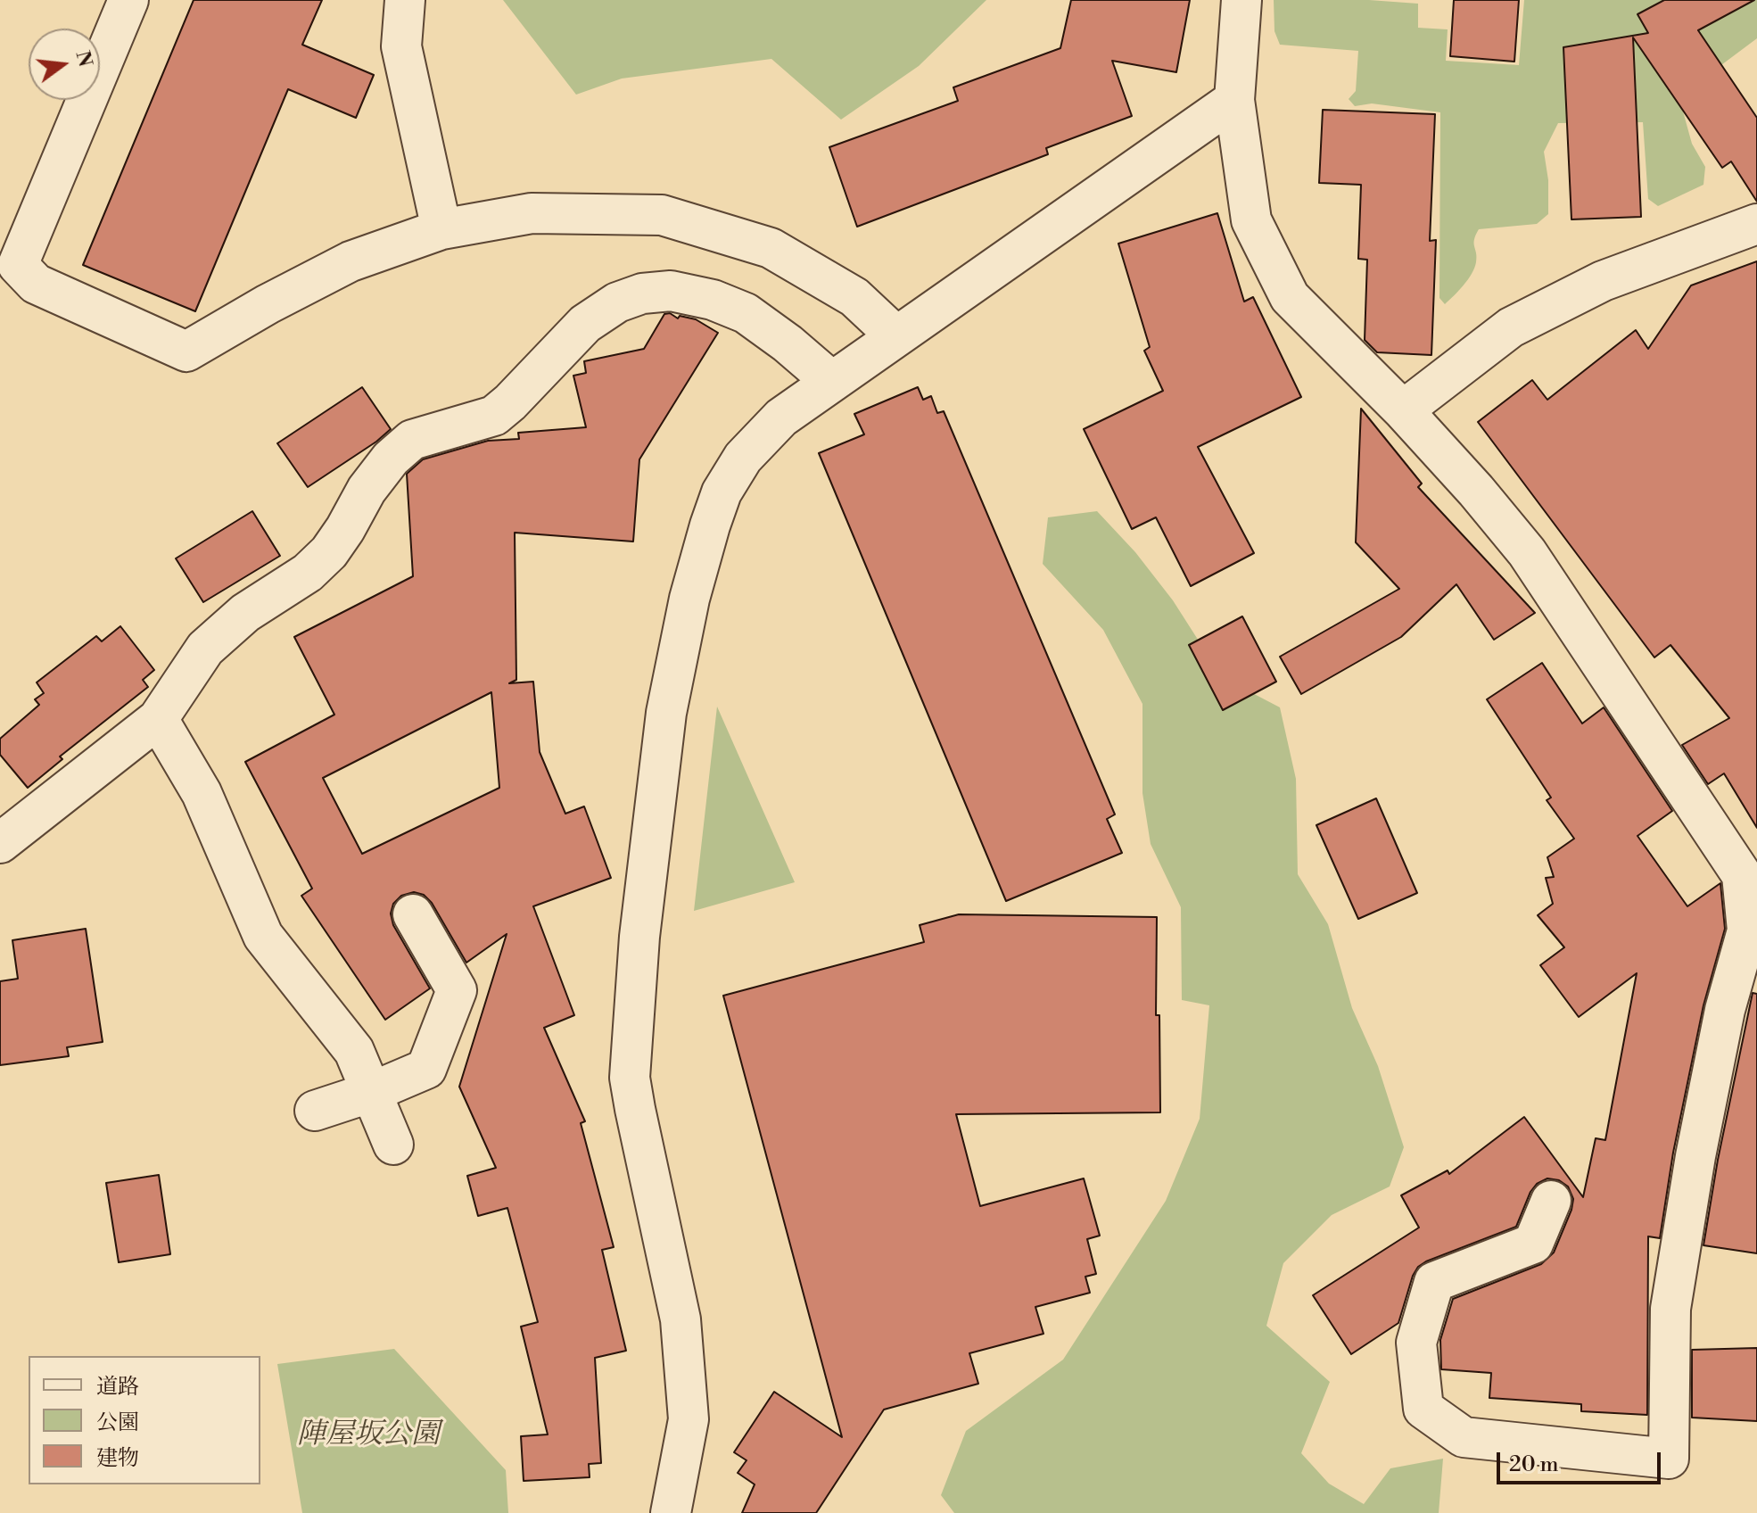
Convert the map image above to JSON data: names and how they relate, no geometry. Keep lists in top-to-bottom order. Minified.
{"parks":["陣屋坂公園"],"legend":["道路","公園","建物"],"scale_bar":"20 m","north":"right"}
